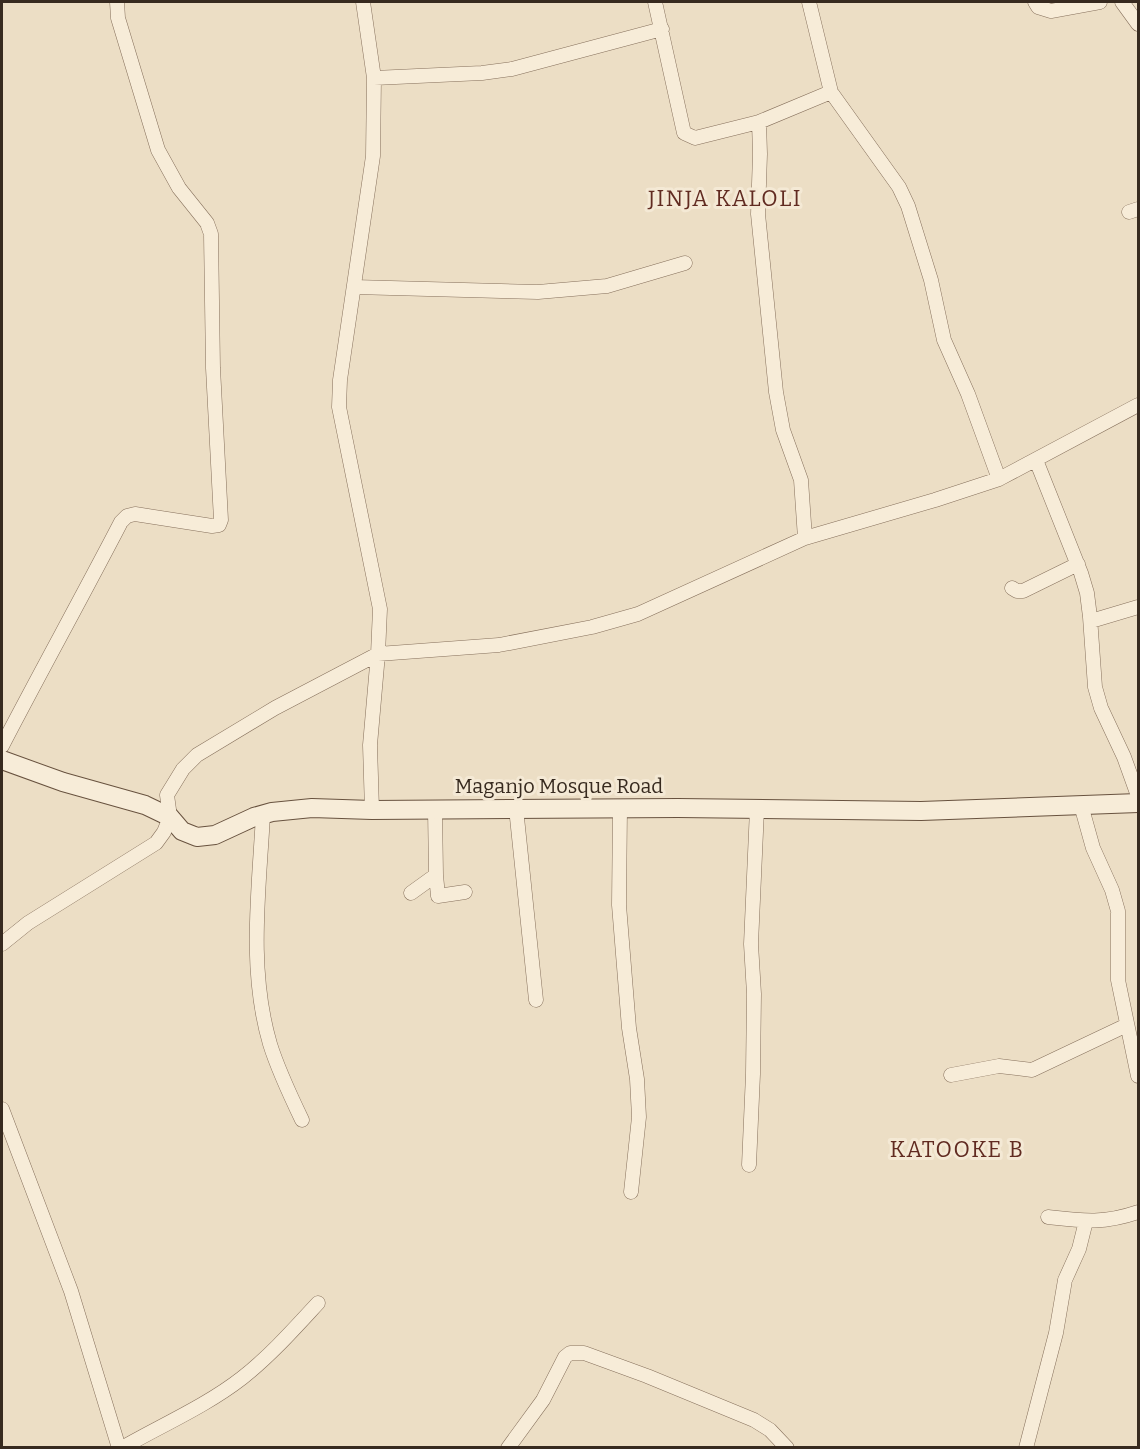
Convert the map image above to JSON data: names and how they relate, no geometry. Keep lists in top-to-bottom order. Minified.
{"streets":{"street":["Maganjo Mosque Road"]},"districts":["JINJA KALOLI","KATOOKE B"]}
